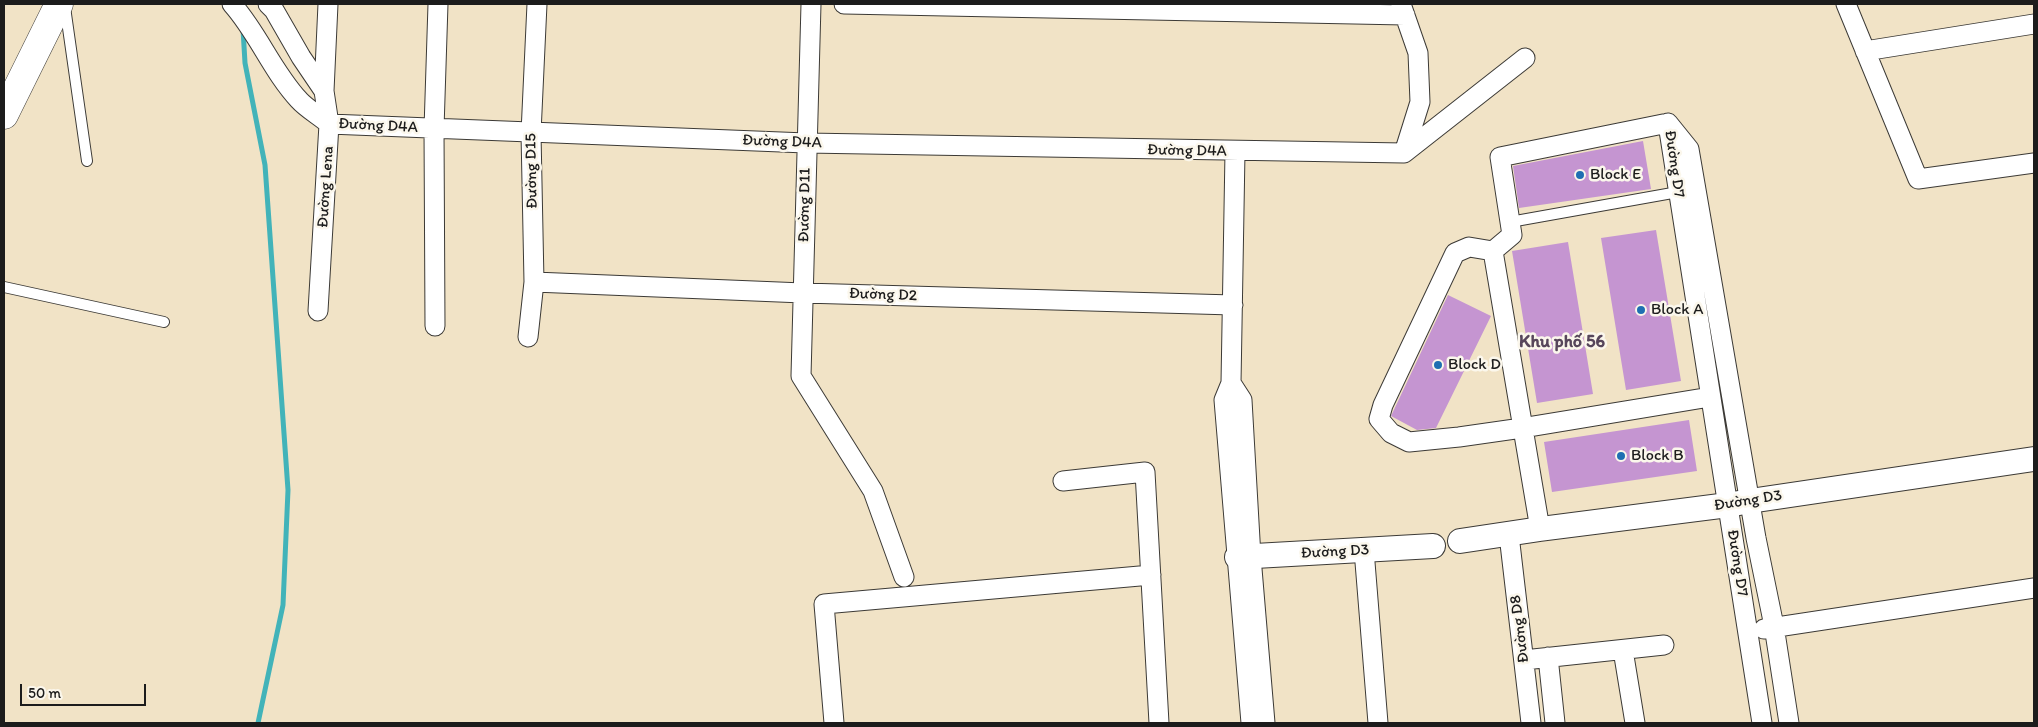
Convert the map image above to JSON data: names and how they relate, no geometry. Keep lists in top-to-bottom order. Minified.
{"streets":{"street":["Đường D4A","Đường D7","Đường D15","Đường Lena","Đường D11","Đường D2","Đường D3","Đường D8"]},"crossings":[["Đường D4A","Đường D15"],["Đường D4A","Đường Lena"],["Đường D4A","Đường D11"],["Đường D7","Đường D3"],["Đường D15","Đường D2"],["Đường D11","Đường D2"],["Đường D3","Đường D8"]],"districts":["Khu phố 56"],"places":["Block E","Block A","Block D","Block B"],"scale_bar":"50 m"}
